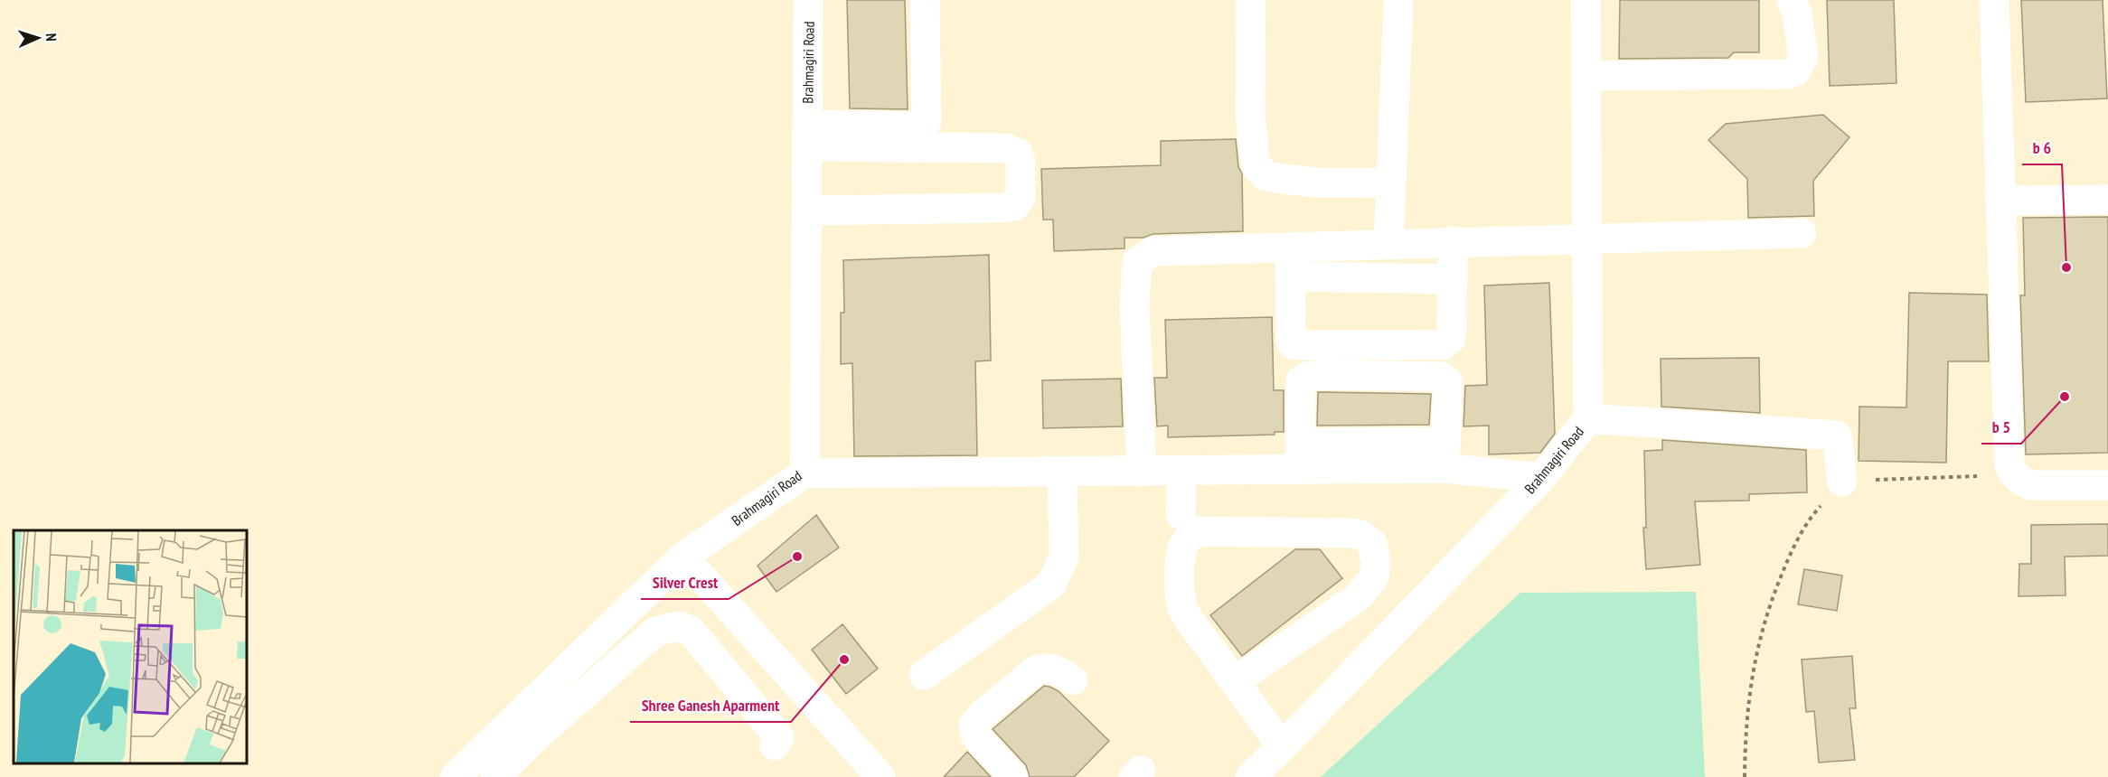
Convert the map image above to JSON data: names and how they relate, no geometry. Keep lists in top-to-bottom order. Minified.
{"streets":{"street":["Brahmagiri Road"]},"places":["b 6","b 5","Silver Crest","Shree Ganesh Aparment"],"north":"right"}
